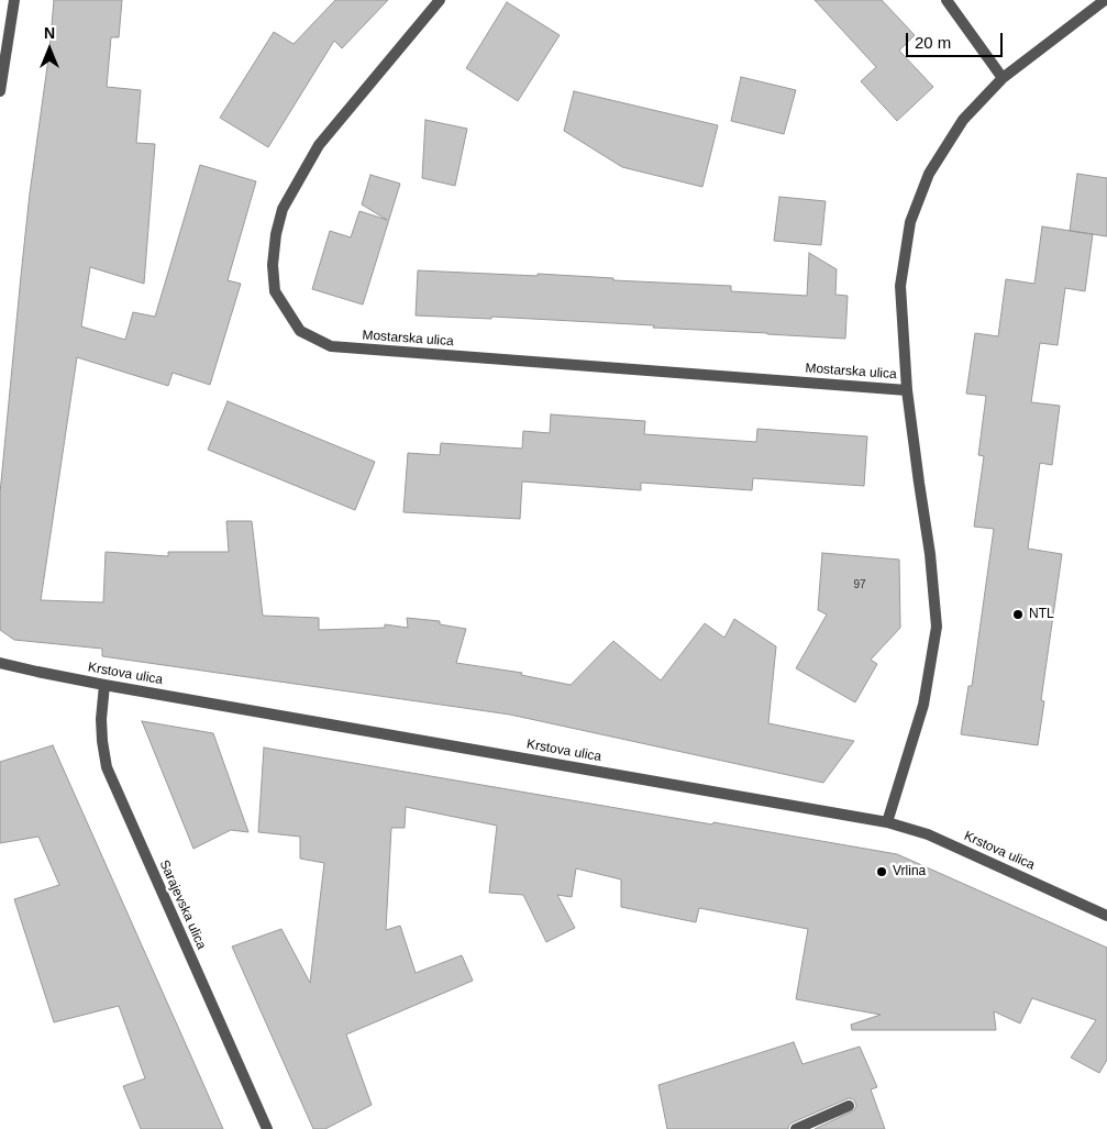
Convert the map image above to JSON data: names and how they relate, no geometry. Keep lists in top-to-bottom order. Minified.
{"streets":{"street":["Mostarska ulica","Krstova ulica","Sarajevska ulica"]},"crossings":[["Mostarska ulica","Krstova ulica"],["Krstova ulica","Sarajevska ulica"]],"places":["NTL","Vrlina"],"house_numbers":["97"],"scale_bar":"20 m","north":"top"}
